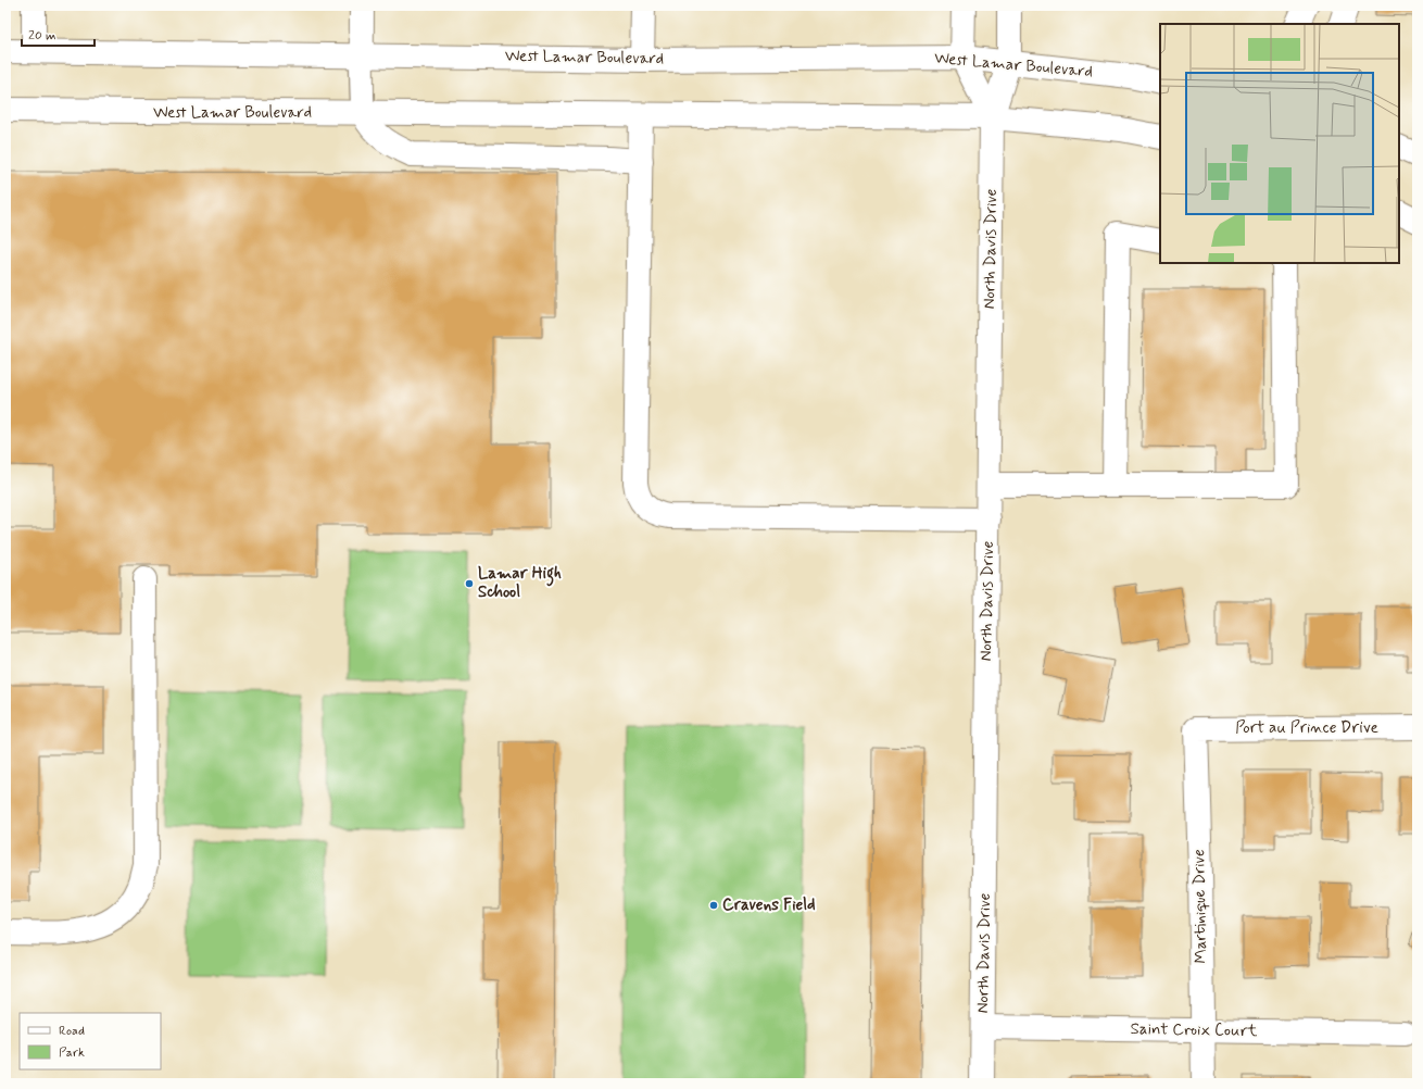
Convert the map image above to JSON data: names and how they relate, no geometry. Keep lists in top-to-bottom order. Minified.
{"streets":{"main road":["West Lamar Boulevard","North Davis Drive","Port au Prince Drive","Martinique Drive","Saint Croix Court"]},"crossings":[["West Lamar Boulevard","North Davis Drive"],["North Davis Drive","Saint Croix Court"],["Port au Prince Drive","Martinique Drive"],["Martinique Drive","Saint Croix Court"]],"places":["Lamar High School","Cravens Field"],"legend":["Road","Park"],"scale_bar":"20 m"}
